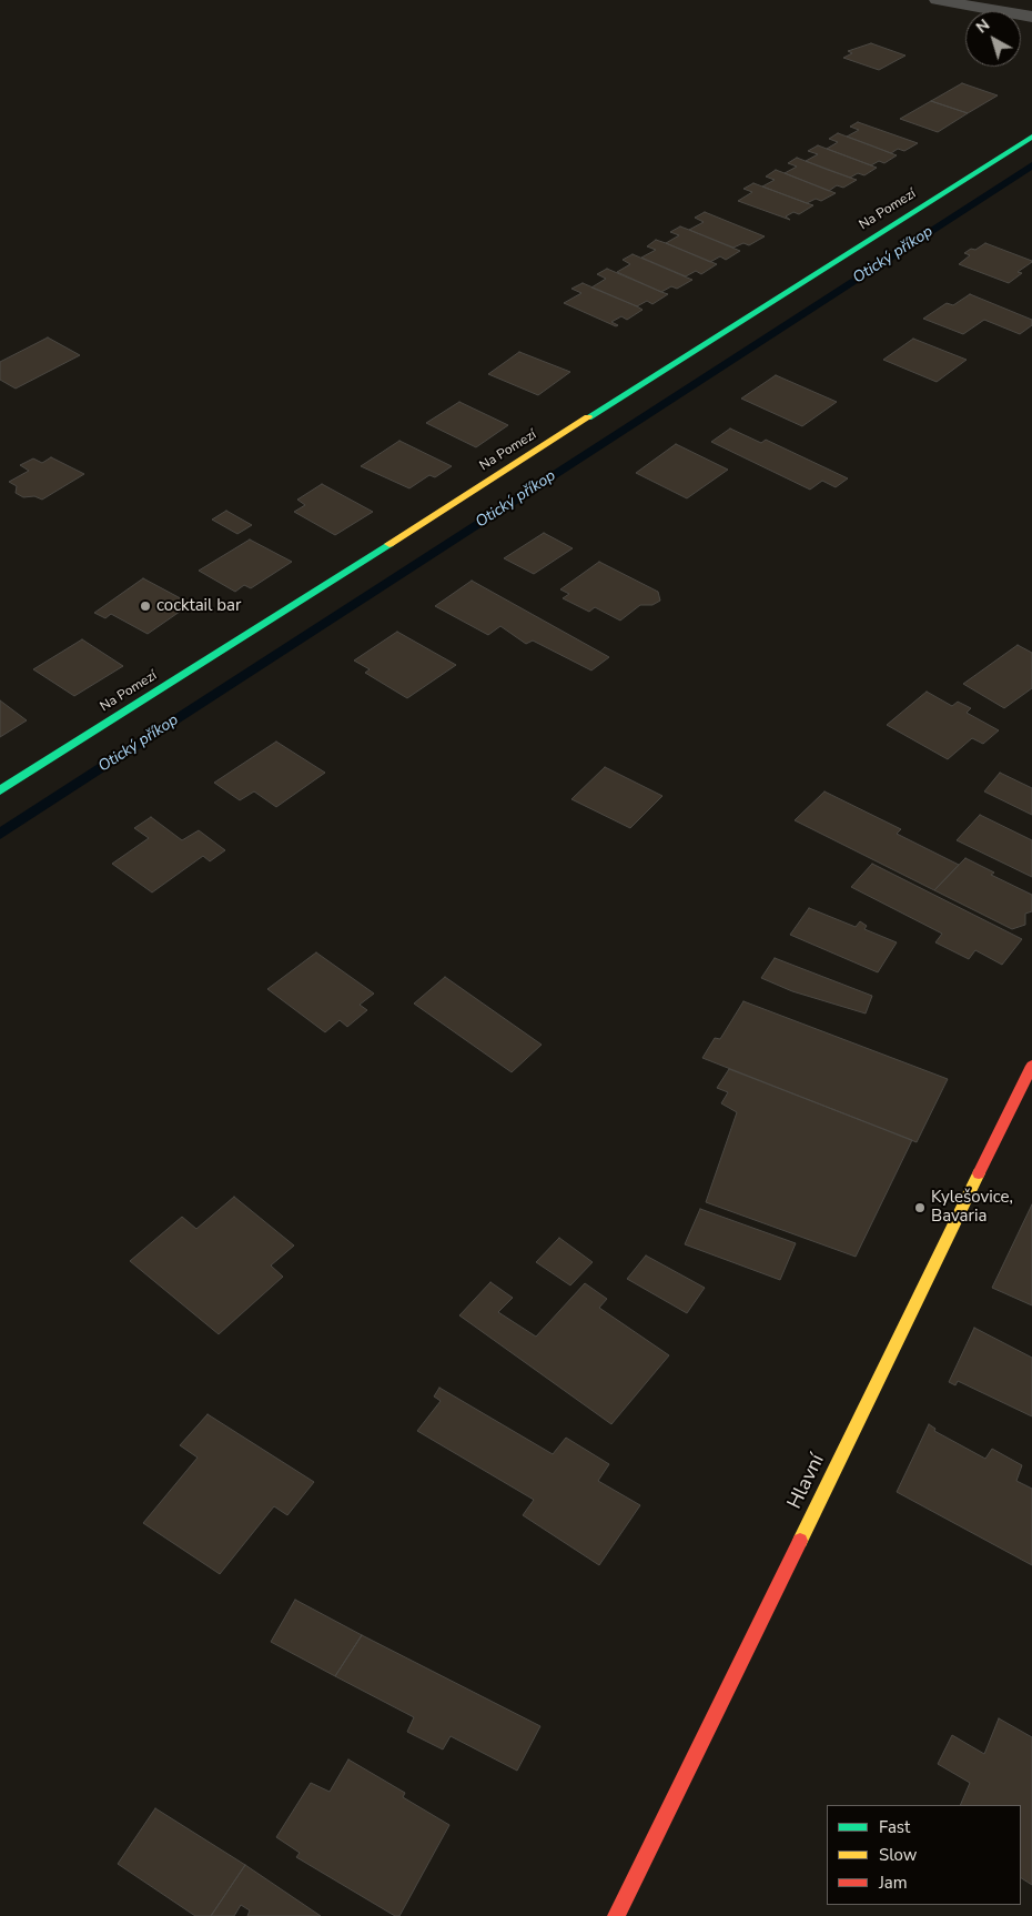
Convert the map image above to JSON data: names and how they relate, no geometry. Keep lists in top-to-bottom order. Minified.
{"streets":{"street":["Na Pomezí","Hlavní"]},"water":["Otický příkop"],"places":["cocktail bar","Kylešovice, Bavaria"],"legend":["Fast","Slow","Jam"],"north":"top left"}
